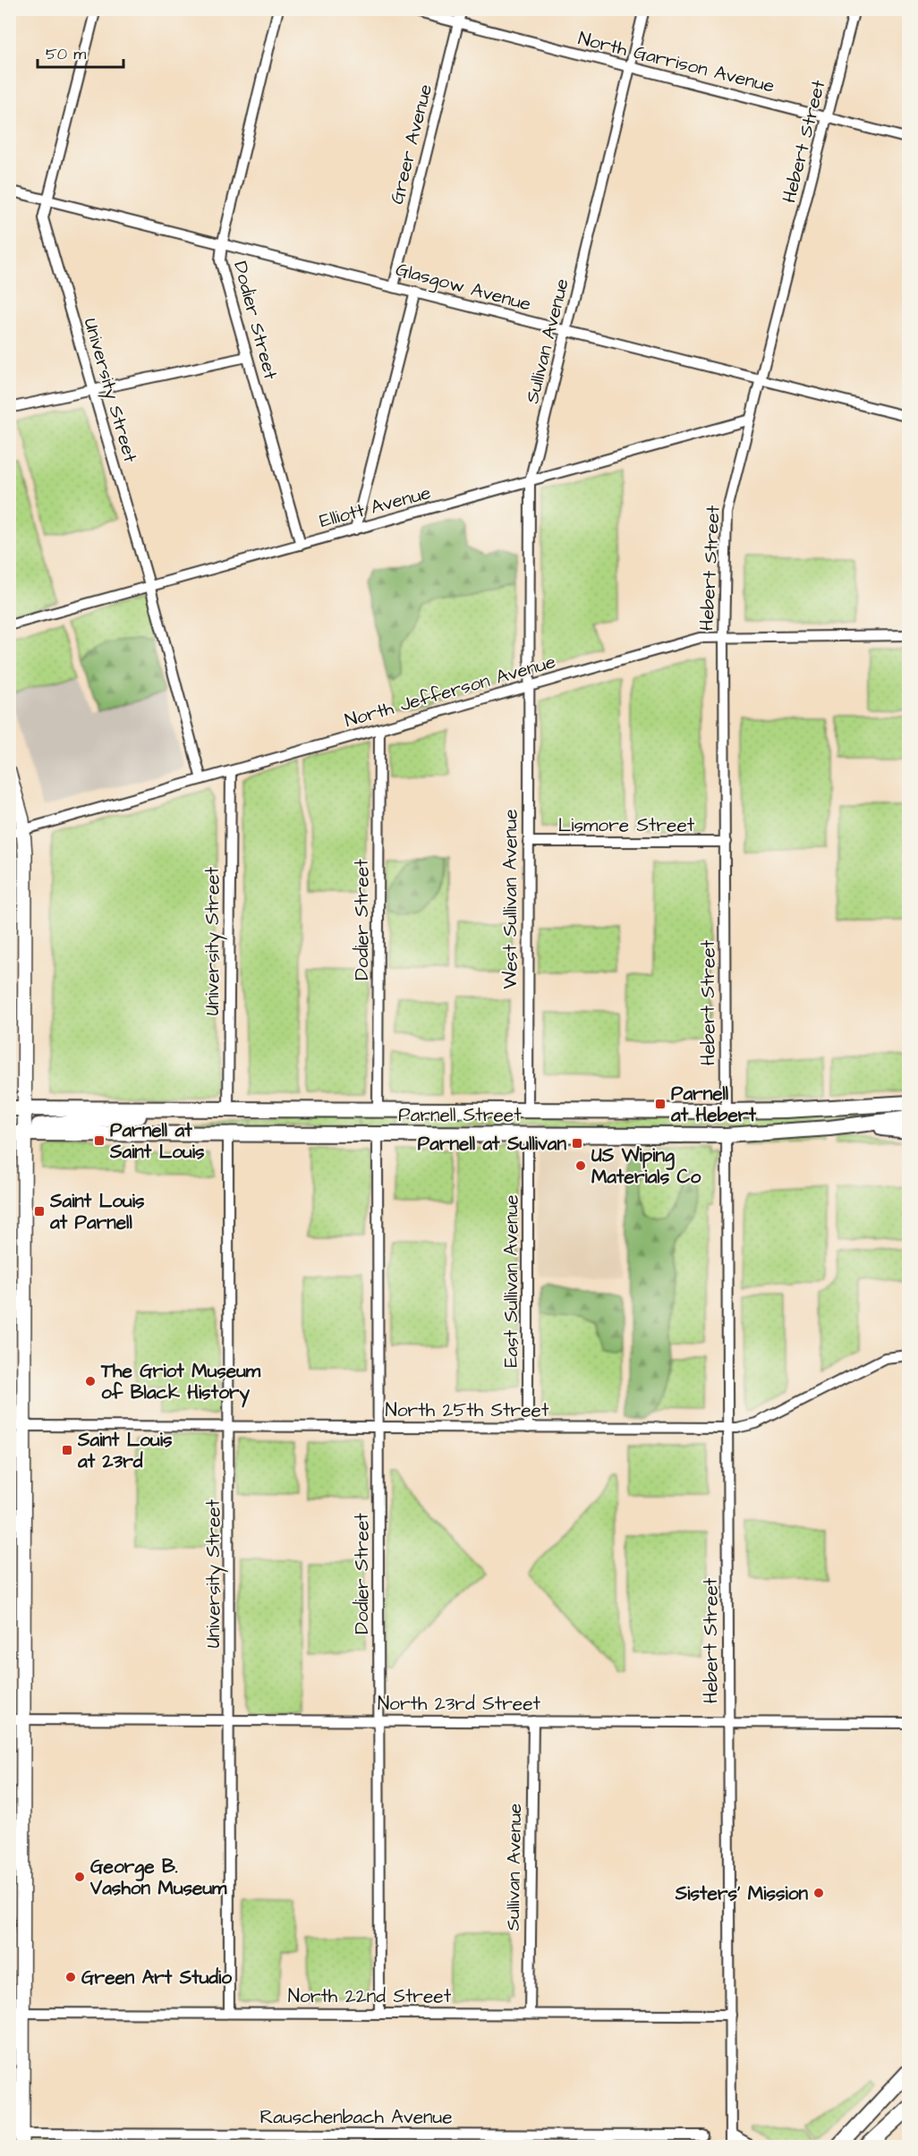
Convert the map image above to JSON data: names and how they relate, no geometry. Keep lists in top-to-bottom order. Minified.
{"streets":{"main road":["Parnell Street"],"street":["North Garrison Avenue","Hebert Street","Greer Avenue","Glasgow Avenue","Dodier Street","Sullivan Avenue","University Street","Elliott Avenue","North Jefferson Avenue","Lismore Street","West Sullivan Avenue","East Sullivan Avenue","North 25th Street","North 23rd Street","North 22nd Street","Rauschenbach Avenue"]},"crossings":[["North Garrison Avenue","Hebert Street"],["North Garrison Avenue","Greer Avenue"],["North Garrison Avenue","Sullivan Avenue"],["Hebert Street","Glasgow Avenue"],["Hebert Street","Elliott Avenue"],["Hebert Street","North Jefferson Avenue"],["Hebert Street","Lismore Street"],["Hebert Street","Parnell Street"],["Hebert Street","North 25th Street"],["Hebert Street","North 23rd Street"],["Hebert Street","North 22nd Street"],["Greer Avenue","Glasgow Avenue"],["Glasgow Avenue","Dodier Street"],["Glasgow Avenue","Sullivan Avenue"],["Glasgow Avenue","University Street"],["Dodier Street","Elliott Avenue"],["Dodier Street","North Jefferson Avenue"],["Dodier Street","Parnell Street"],["Dodier Street","North 25th Street"],["Dodier Street","North 23rd Street"],["Dodier Street","North 22nd Street"],["Sullivan Avenue","Elliott Avenue"],["Sullivan Avenue","North Jefferson Avenue"],["Sullivan Avenue","West Sullivan Avenue"],["Sullivan Avenue","North 23rd Street"],["Sullivan Avenue","North 22nd Street"],["University Street","Elliott Avenue"],["University Street","North Jefferson Avenue"],["University Street","Parnell Street"],["University Street","North 25th Street"],["University Street","North 23rd Street"],["University Street","North 22nd Street"],["North Jefferson Avenue","West Sullivan Avenue"],["Lismore Street","West Sullivan Avenue"],["West Sullivan Avenue","Parnell Street"],["Parnell Street","East Sullivan Avenue"],["East Sullivan Avenue","North 25th Street"]],"places":{"transit":["Parnell at Hebert","Parnell at Saint Louis","Parnell at Sullivan","Saint Louis at Parnell","Saint Louis at 23rd"],"other":["US Wiping Materials Co","The Griot Museum of Black History","George B. Vashon Museum","Sisters' Mission","Green Art Studio"]},"scale_bar":"50 m"}
